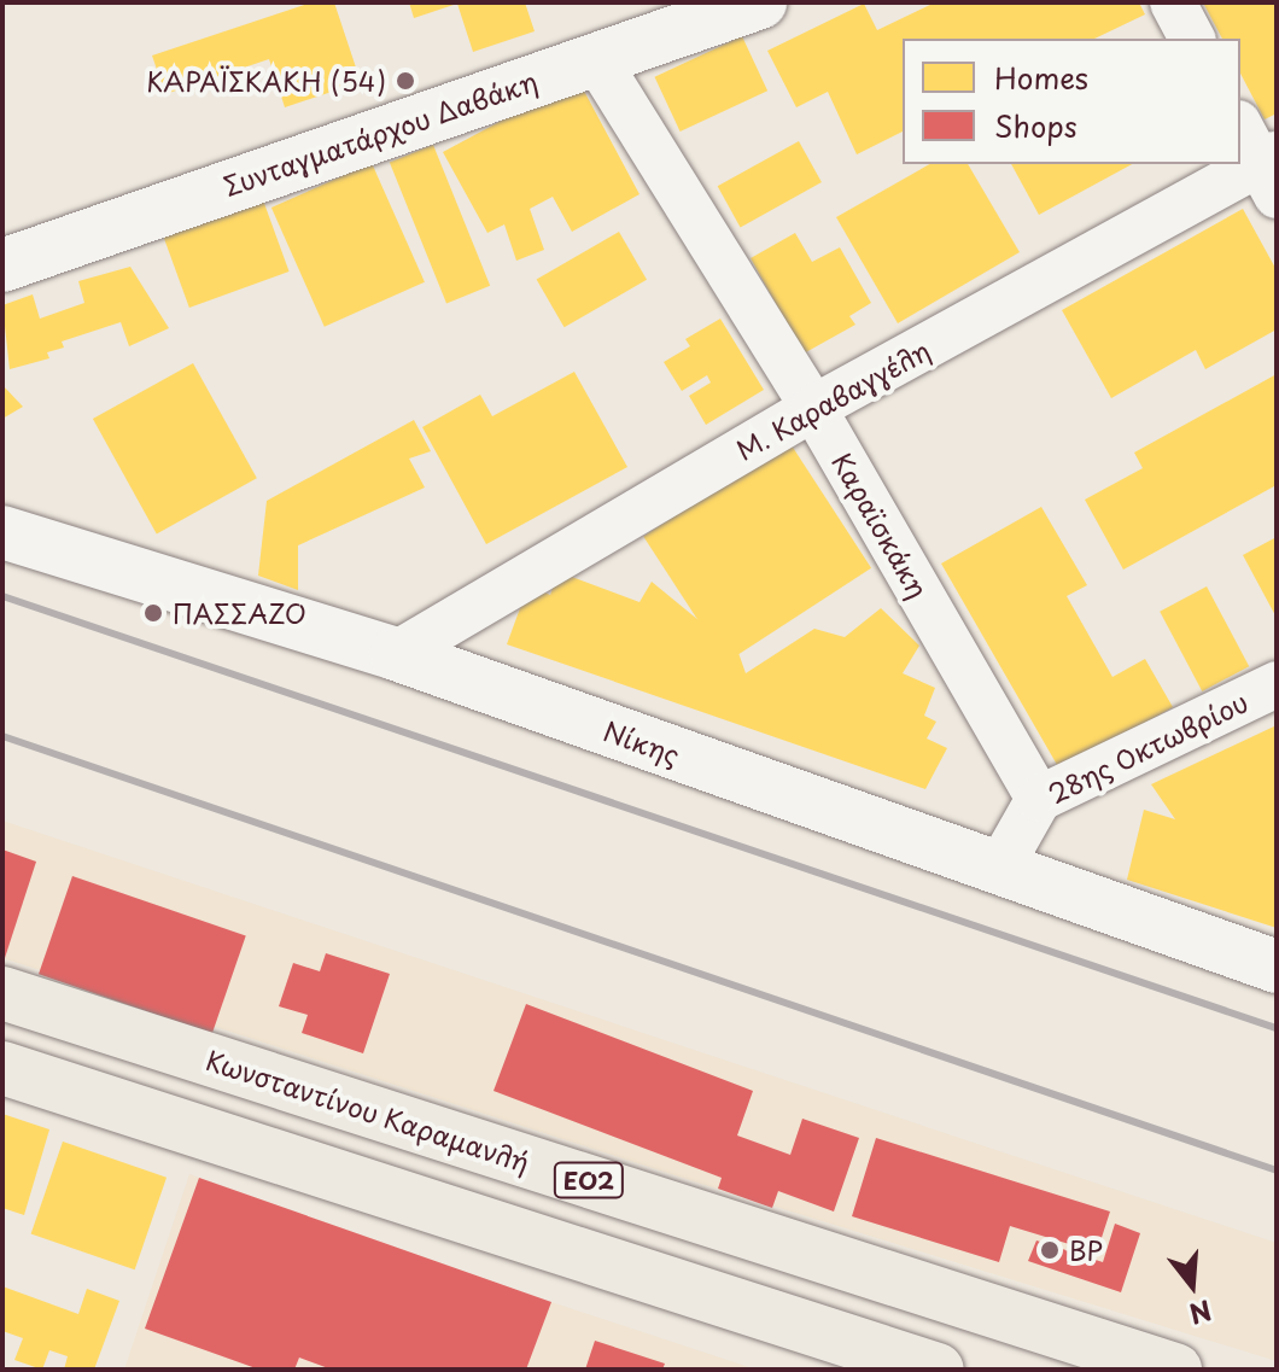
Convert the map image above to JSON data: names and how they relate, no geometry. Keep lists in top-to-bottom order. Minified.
{"streets":{"main road":["Κωνσταντίνου Καραμανλή","ΕΟ2"],"street":["Συνταγματάρχου Δαβάκη","Μ. Καραβαγγέλη","Καραϊσκάκη","Νίκης","28ης Οκτωβρίου"]},"crossings":[["Συνταγματάρχου Δαβάκη","Καραϊσκάκη"],["Μ. Καραβαγγέλη","Καραϊσκάκη"],["Μ. Καραβαγγέλη","Νίκης"],["Καραϊσκάκη","28ης Οκτωβρίου"],["Νίκης","28ης Οκτωβρίου"]],"places":["ΚΑΡΑΪΣΚΑΚΗ (54)","ΠΑΣΣΑΖΟ","BP"],"legend":["Homes","Shops"],"north":"bottom"}
